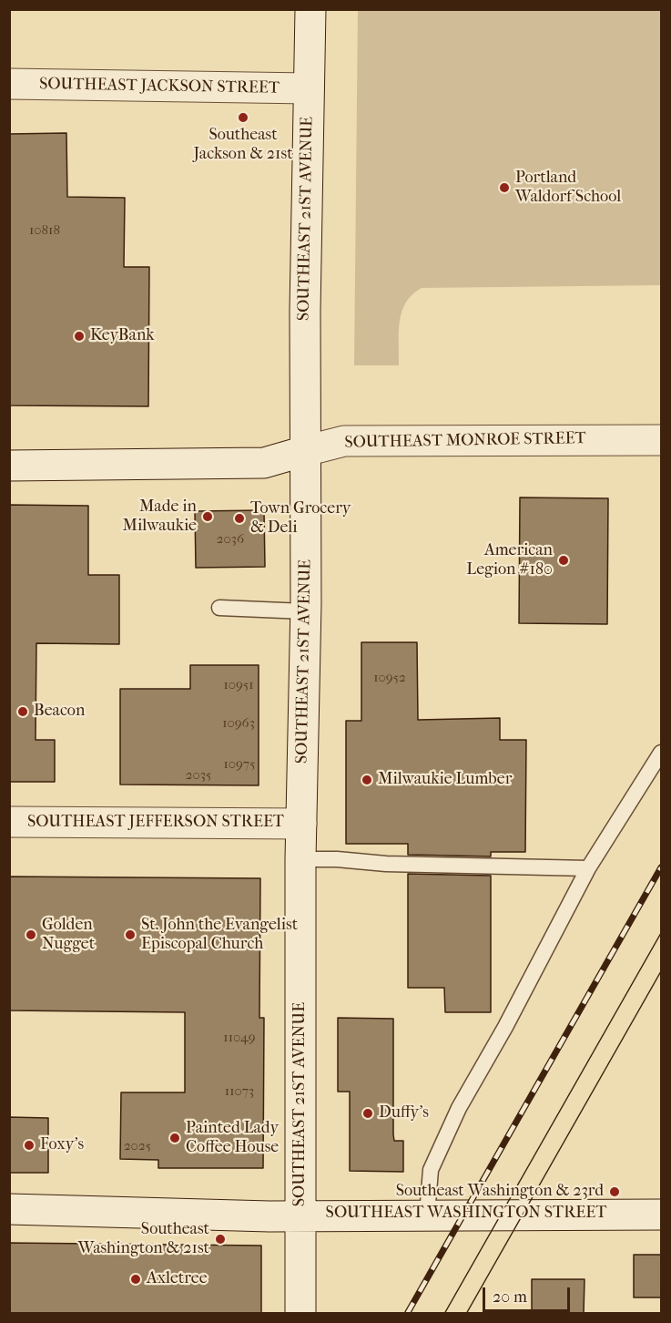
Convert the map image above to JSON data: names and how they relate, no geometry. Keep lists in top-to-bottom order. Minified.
{"streets":{"street":["SOUTHEAST JACKSON STREET","SOUTHEAST 21ST AVENUE","SOUTHEAST MONROE STREET","SOUTHEAST JEFFERSON STREET","SOUTHEAST WASHINGTON STREET"]},"crossings":[["SOUTHEAST JACKSON STREET","SOUTHEAST 21ST AVENUE"],["SOUTHEAST 21ST AVENUE","SOUTHEAST MONROE STREET"],["SOUTHEAST 21ST AVENUE","SOUTHEAST JEFFERSON STREET"],["SOUTHEAST 21ST AVENUE","SOUTHEAST WASHINGTON STREET"]],"places":["Southeast Jackson & 21st","Portland Waldorf School","KeyBank","Made in Milwaukie","Town Grocery & Deli","American Legion #180","Beacon","Milwaukie Lumber","Golden Nugget","St. John the Evangelist Episcopal Church","Duffy's","Painted Lady Coffee House","Foxy's","Southeast Washington & 23rd","Southeast Washington & 21st","Axletree"],"house_numbers":["10818","2036","10952","10951","10963","10975","2035","11049","11073","2025"],"scale_bar":"20 m"}
